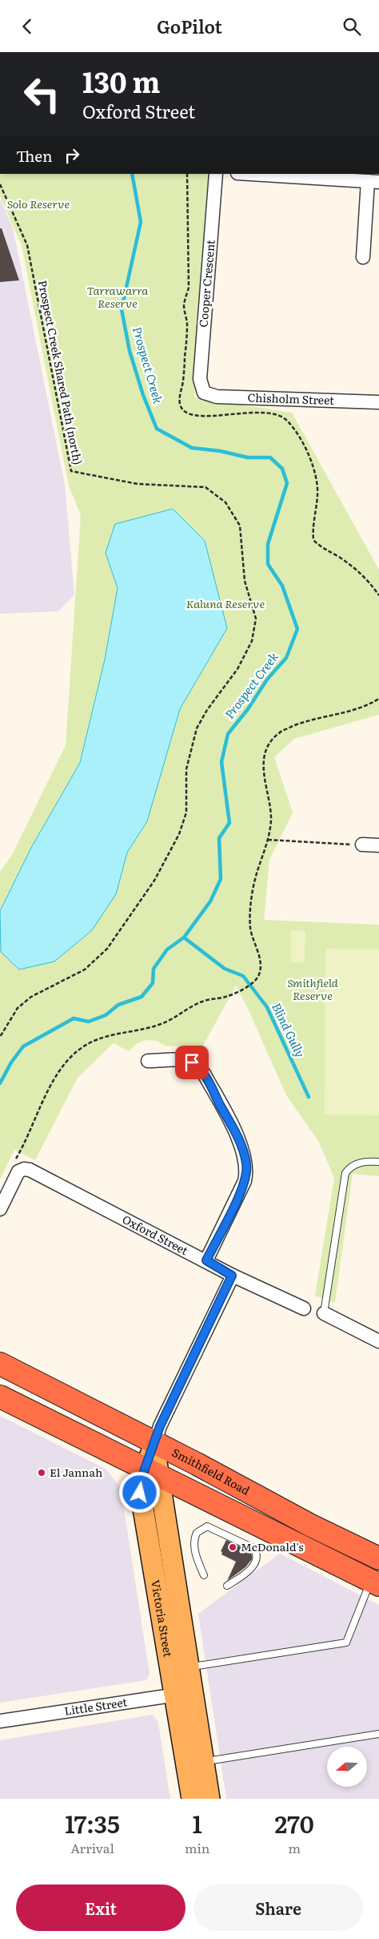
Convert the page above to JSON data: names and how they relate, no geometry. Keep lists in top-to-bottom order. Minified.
{"streets":{"highway":["Smithfield Road"],"main road":["Victoria Street"],"street":["Cooper Crescent","Chisholm Street","Oxford Street","Little Street"],"path":["Prospect Creek Shared Path (north)"]},"crossings":[["Cooper Crescent","Chisholm Street"],["Oxford Street","Victoria Street"],["Smithfield Road","Victoria Street"],["Victoria Street","Little Street"]],"water":["Prospect Creek","Blind Gully"],"parks":["Solo Reserve","Tarrawarra Reserve","Kaluna Reserve","Smithfield Reserve"],"places":["El Jannah","McDonald's"],"north":"left","page":{"header":"GoPilot","turn":["130 m","Oxford Street"],"then":"Then","eta":["17:35","Arrival","1","min","270","m"],"buttons":["Exit","Share"]}}
